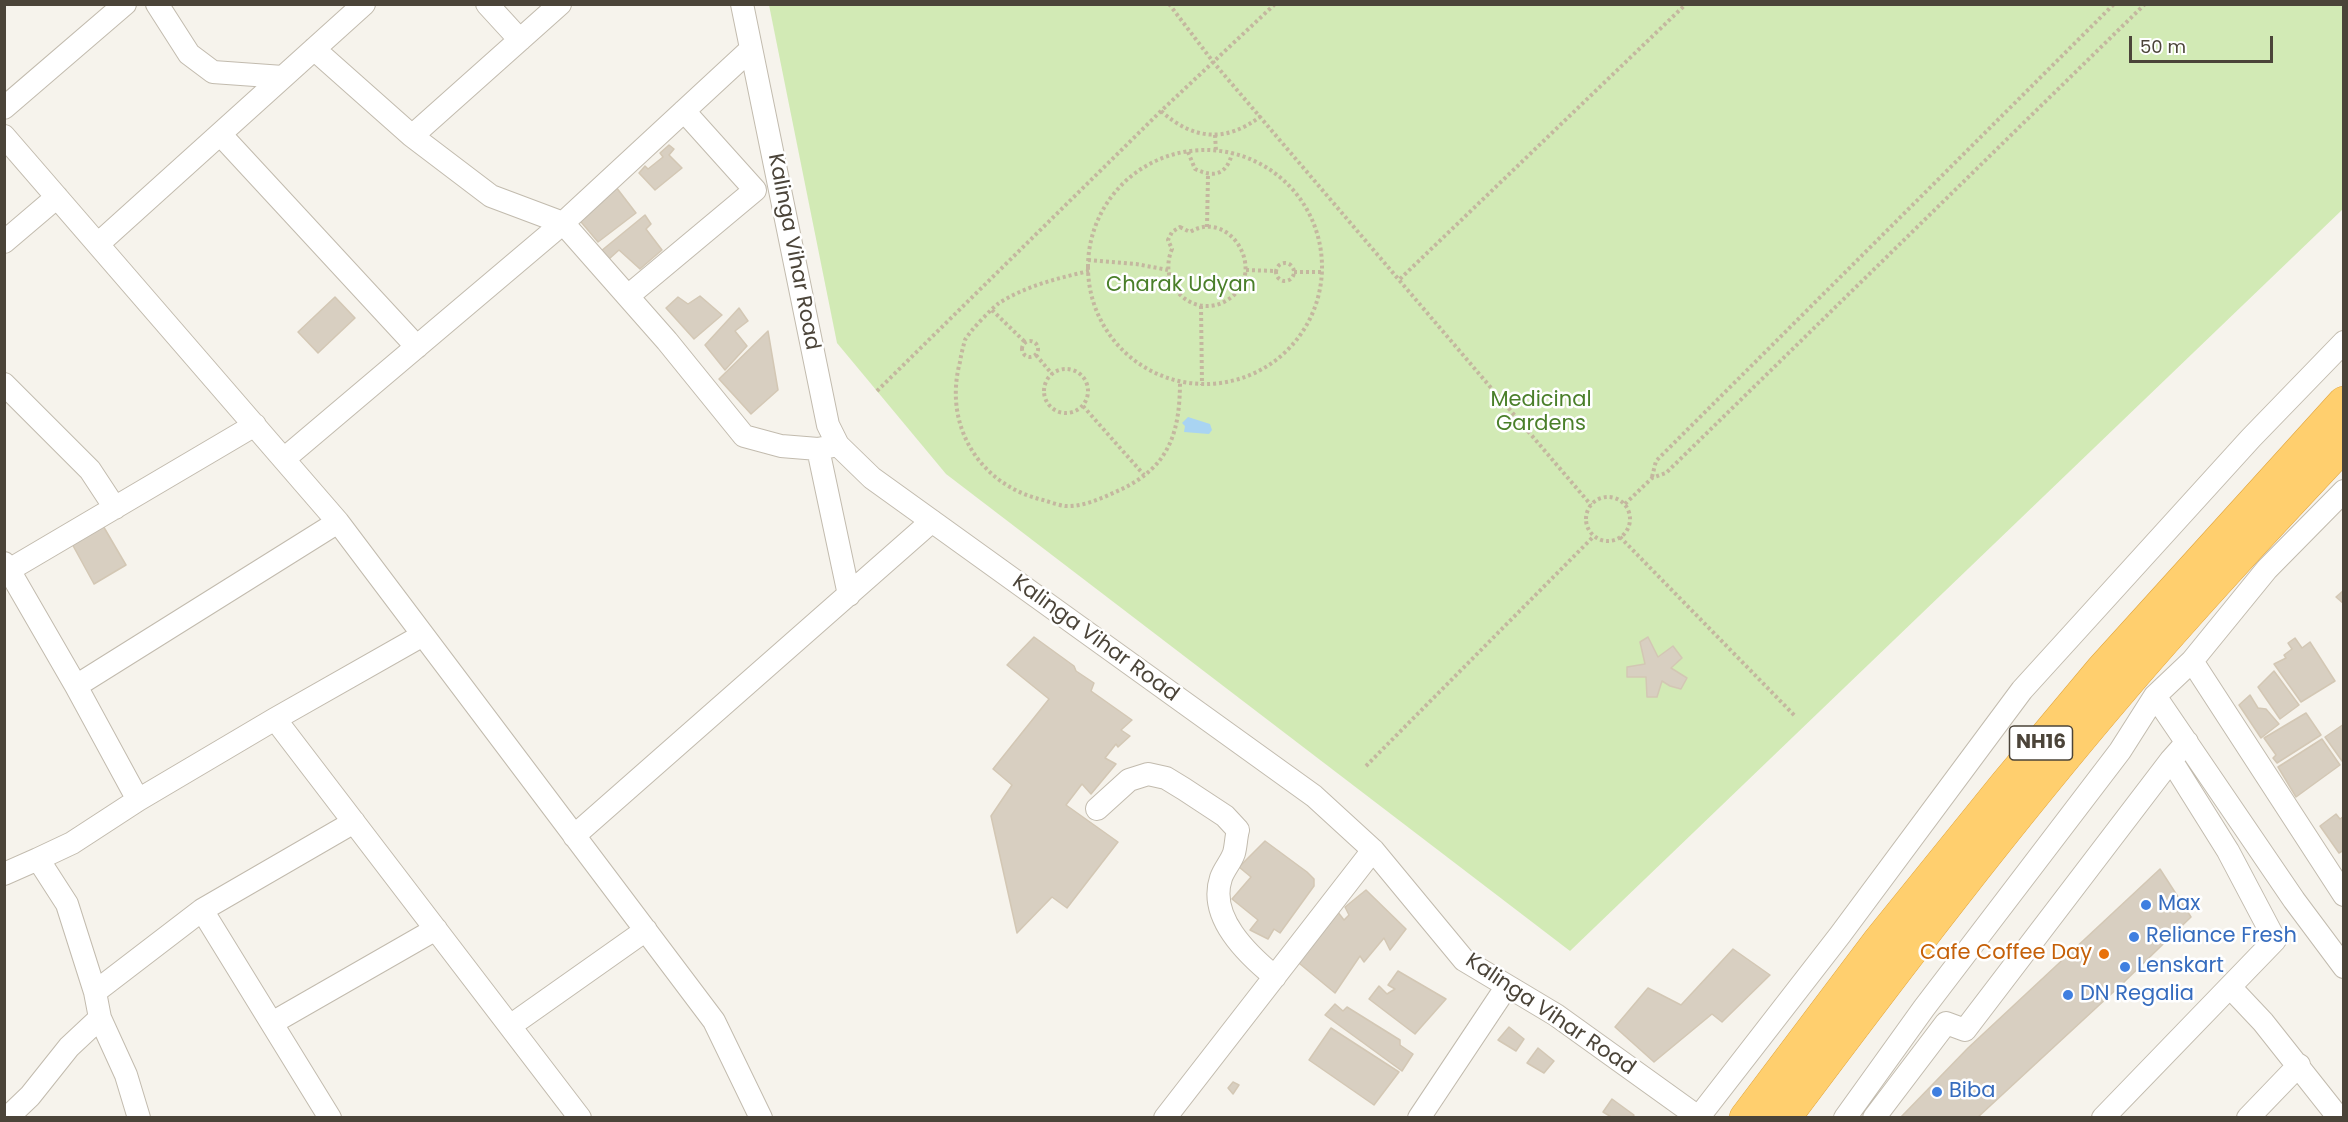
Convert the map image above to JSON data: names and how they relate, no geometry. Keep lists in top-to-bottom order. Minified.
{"streets":{"highway":["NH16"],"street":["Kalinga Vihar Road"]},"parks":["Charak Udyan","Medicinal Gardens"],"places":["Max","Reliance Fresh","Cafe Coffee Day","Lenskart","DN Regalia","Biba"],"scale_bar":"50 m"}
